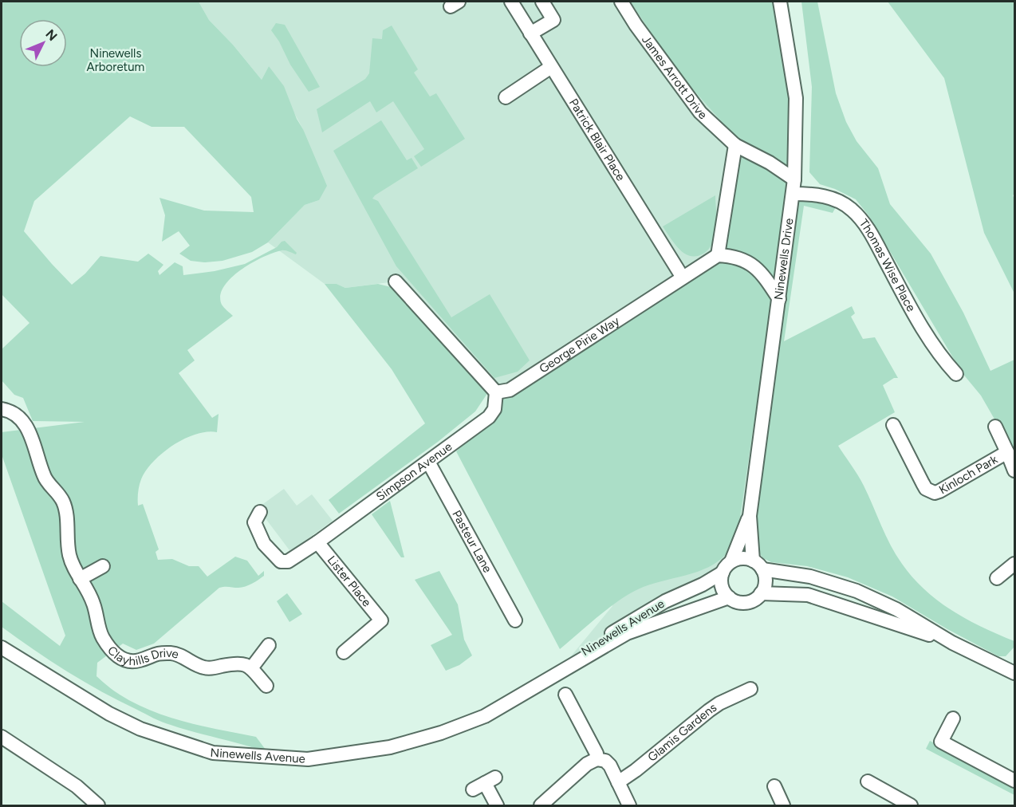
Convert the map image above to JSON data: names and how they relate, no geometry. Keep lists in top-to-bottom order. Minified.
{"streets":{"street":["James Arrott Drive","Patrick Blair Place","Ninewells Drive","Thomas Wise Place","George Pirie Way","Simpson Avenue","Kinloch Park","Pasteur Lane","Lister Place","Ninewells Avenue","Clayhills Drive","Glamis Gardens"]},"crossings":[["James Arrott Drive","Ninewells Drive"],["Patrick Blair Place","George Pirie Way"],["Ninewells Drive","Thomas Wise Place"],["Ninewells Drive","Ninewells Avenue"],["George Pirie Way","Simpson Avenue"],["Simpson Avenue","Pasteur Lane"],["Simpson Avenue","Lister Place"]],"parks":["Ninewells Arboretum"],"north":"top right"}
